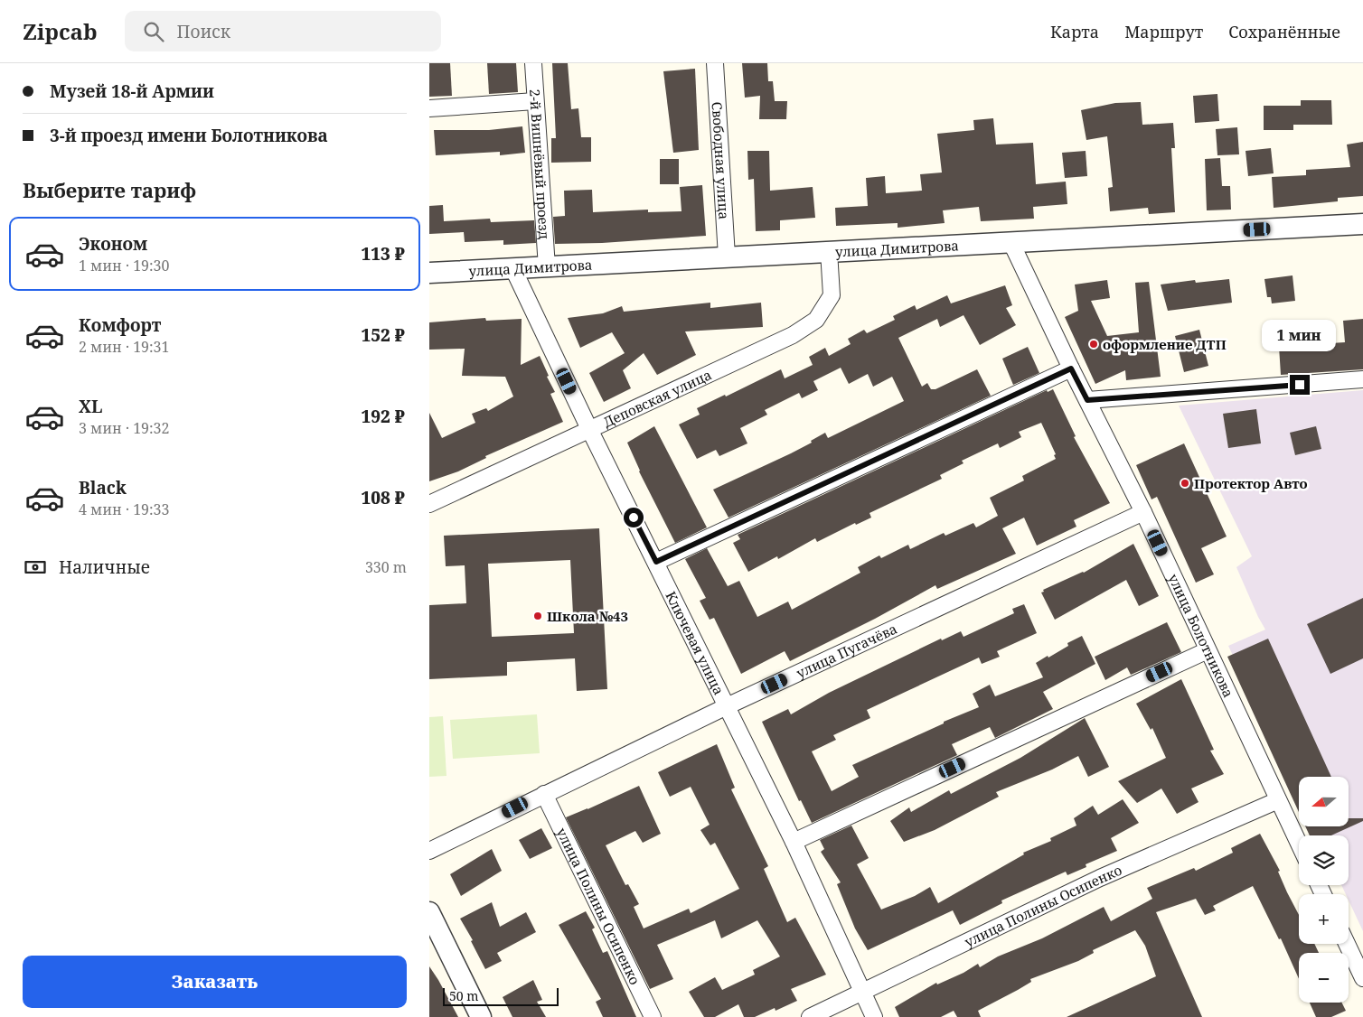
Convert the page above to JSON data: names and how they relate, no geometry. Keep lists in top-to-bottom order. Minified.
{"streets":{"street":["Свободная улица","2-й Вишнёвый проезд","улица Димитрова","Деповская улица","улица Болотникова","Ключевая улица","улица Пугачёва","улица Полины Осипенко"]},"crossings":[["Свободная улица","улица Димитрова"],["2-й Вишнёвый проезд","улица Димитрова"],["улица Димитрова","Деповская улица"],["улица Димитрова","улица Болотникова"],["улица Димитрова","Ключевая улица"],["Деповская улица","Ключевая улица"],["улица Болотникова","улица Пугачёва"],["улица Болотникова","улица Полины Осипенко"],["Ключевая улица","улица Пугачёва"],["Ключевая улица","улица Полины Осипенко"],["улица Пугачёва","улица Полины Осипенко"]],"places":["оформление ДТП","Протектор Авто","Школа №43"],"scale_bar":"50 m","north":"left","page":{"header":"Zipcab","search":"Поиск","nav":["Карта","Маршрут","Сохранённые"],"banner":["Музей 18-й Армии","3-й проезд имени Болотникова"],"heading":"Выберите тариф","list":[{"name":"Эконом","note":"1 мин · 19:30","value":"113 ₽"},{"name":"Комфорт","note":"2 мин · 19:31","value":"152 ₽"},{"name":"XL","note":"3 мин · 19:32","value":"192 ₽"},{"name":"Black","note":"4 мин · 19:33","value":"108 ₽"}],"bubble":"1 мин","pay":["Наличные","330 m"],"map_buttons":["+","−"],"buttons":"Заказать","scale":"50 m"}}
